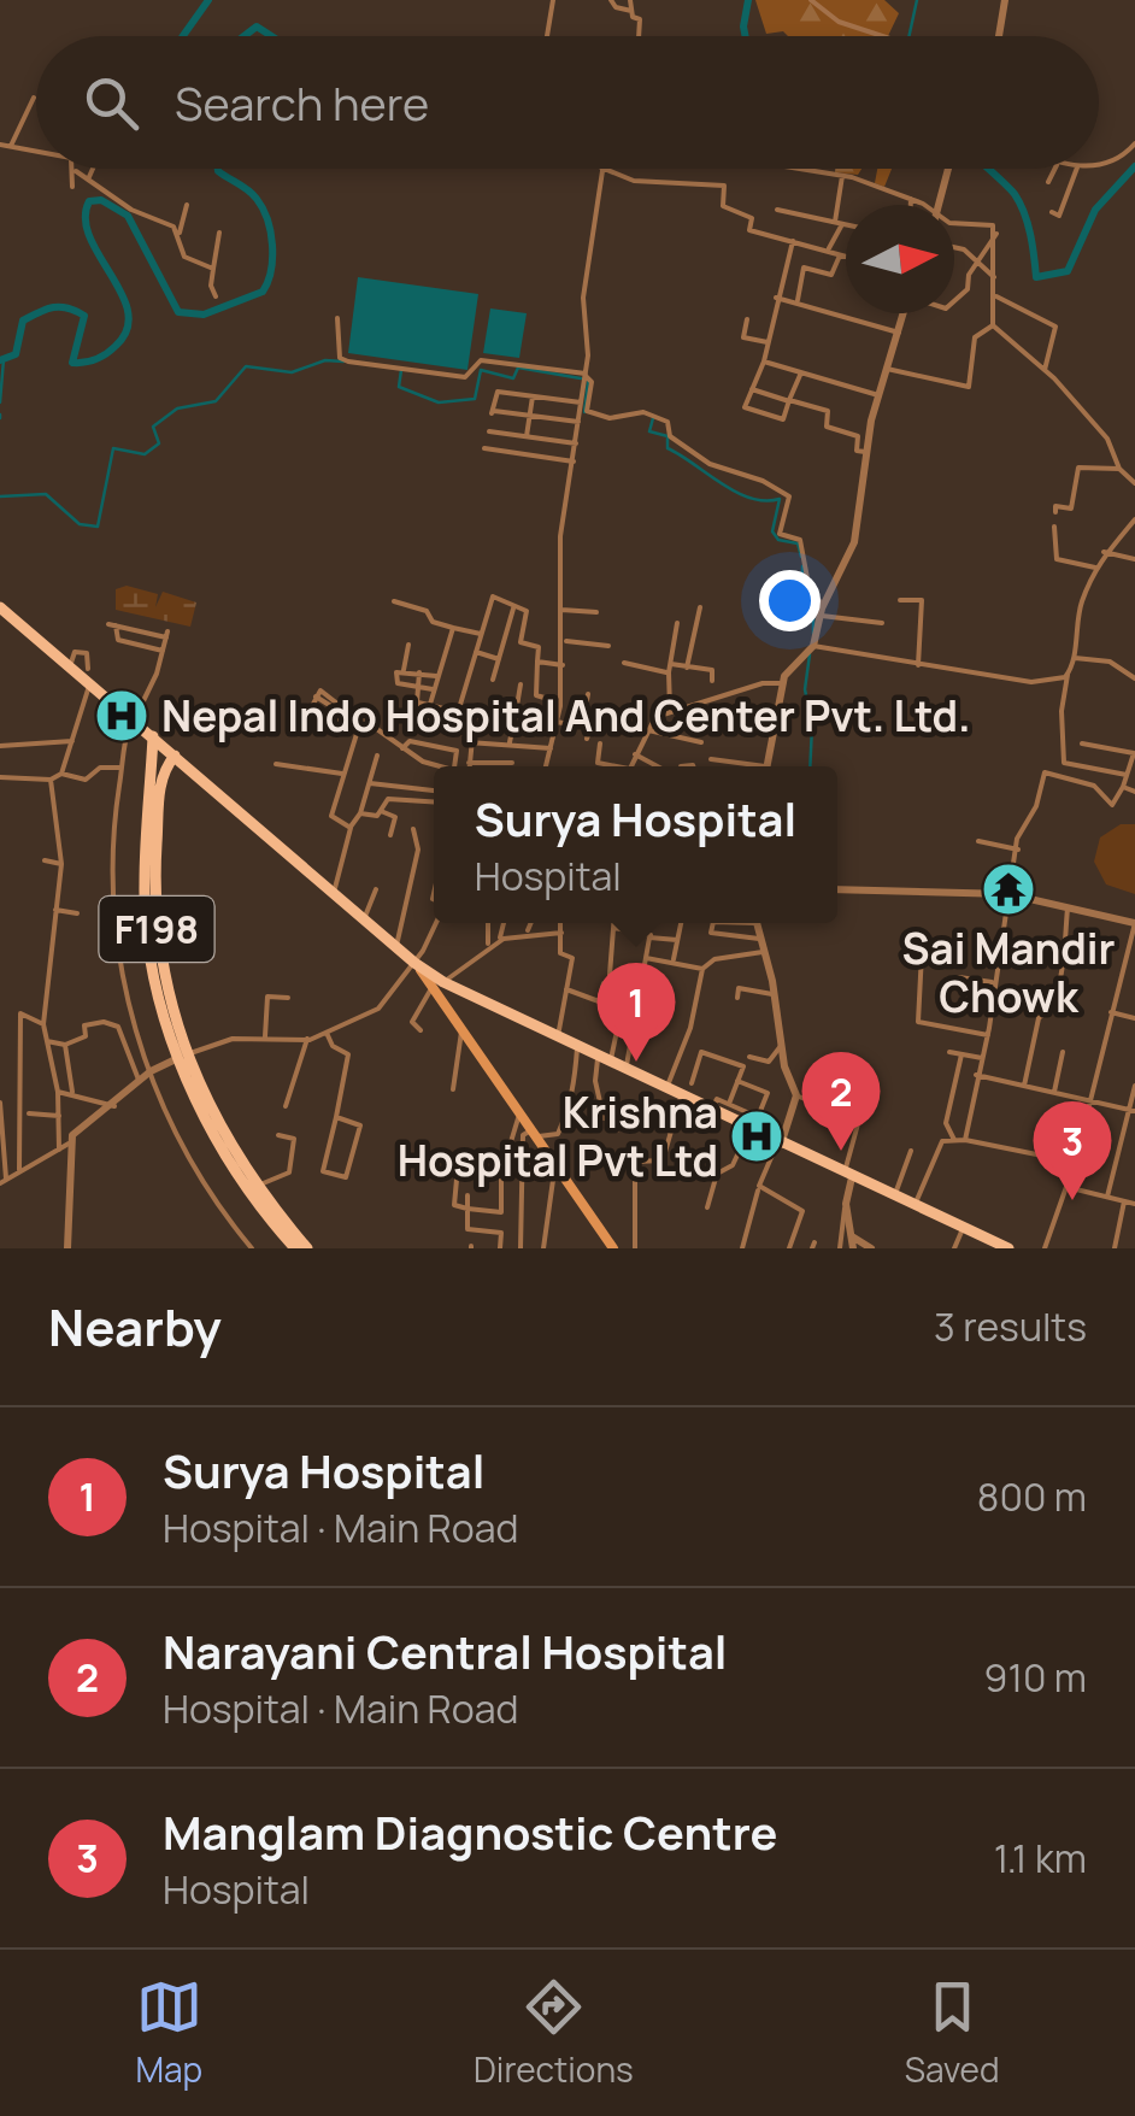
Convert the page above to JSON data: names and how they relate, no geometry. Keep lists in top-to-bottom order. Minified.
{"streets":{"main road":["F198"]},"places":{"hospital":["Nepal Indo Hospital And Center Pvt. Ltd.","Krishna Hospital Pvt Ltd"],"temple":["Sai Mandir Chowk"]},"north":"right","page":{"search":"Search here","popup":["Surya Hospital","Hospital"],"pins":["1","2","3"],"heading":["Nearby","3 results"],"list":[{"mark":"1","name":"Surya Hospital","note":"Hospital · Main Road","value":"800 m"},{"mark":"2","name":"Narayani Central Hospital","note":"Hospital · Main Road","value":"910 m"},{"mark":"3","name":"Manglam Diagnostic Centre","note":"Hospital","value":"1.1 km"}],"nav":["Map","Directions","Saved"]}}
